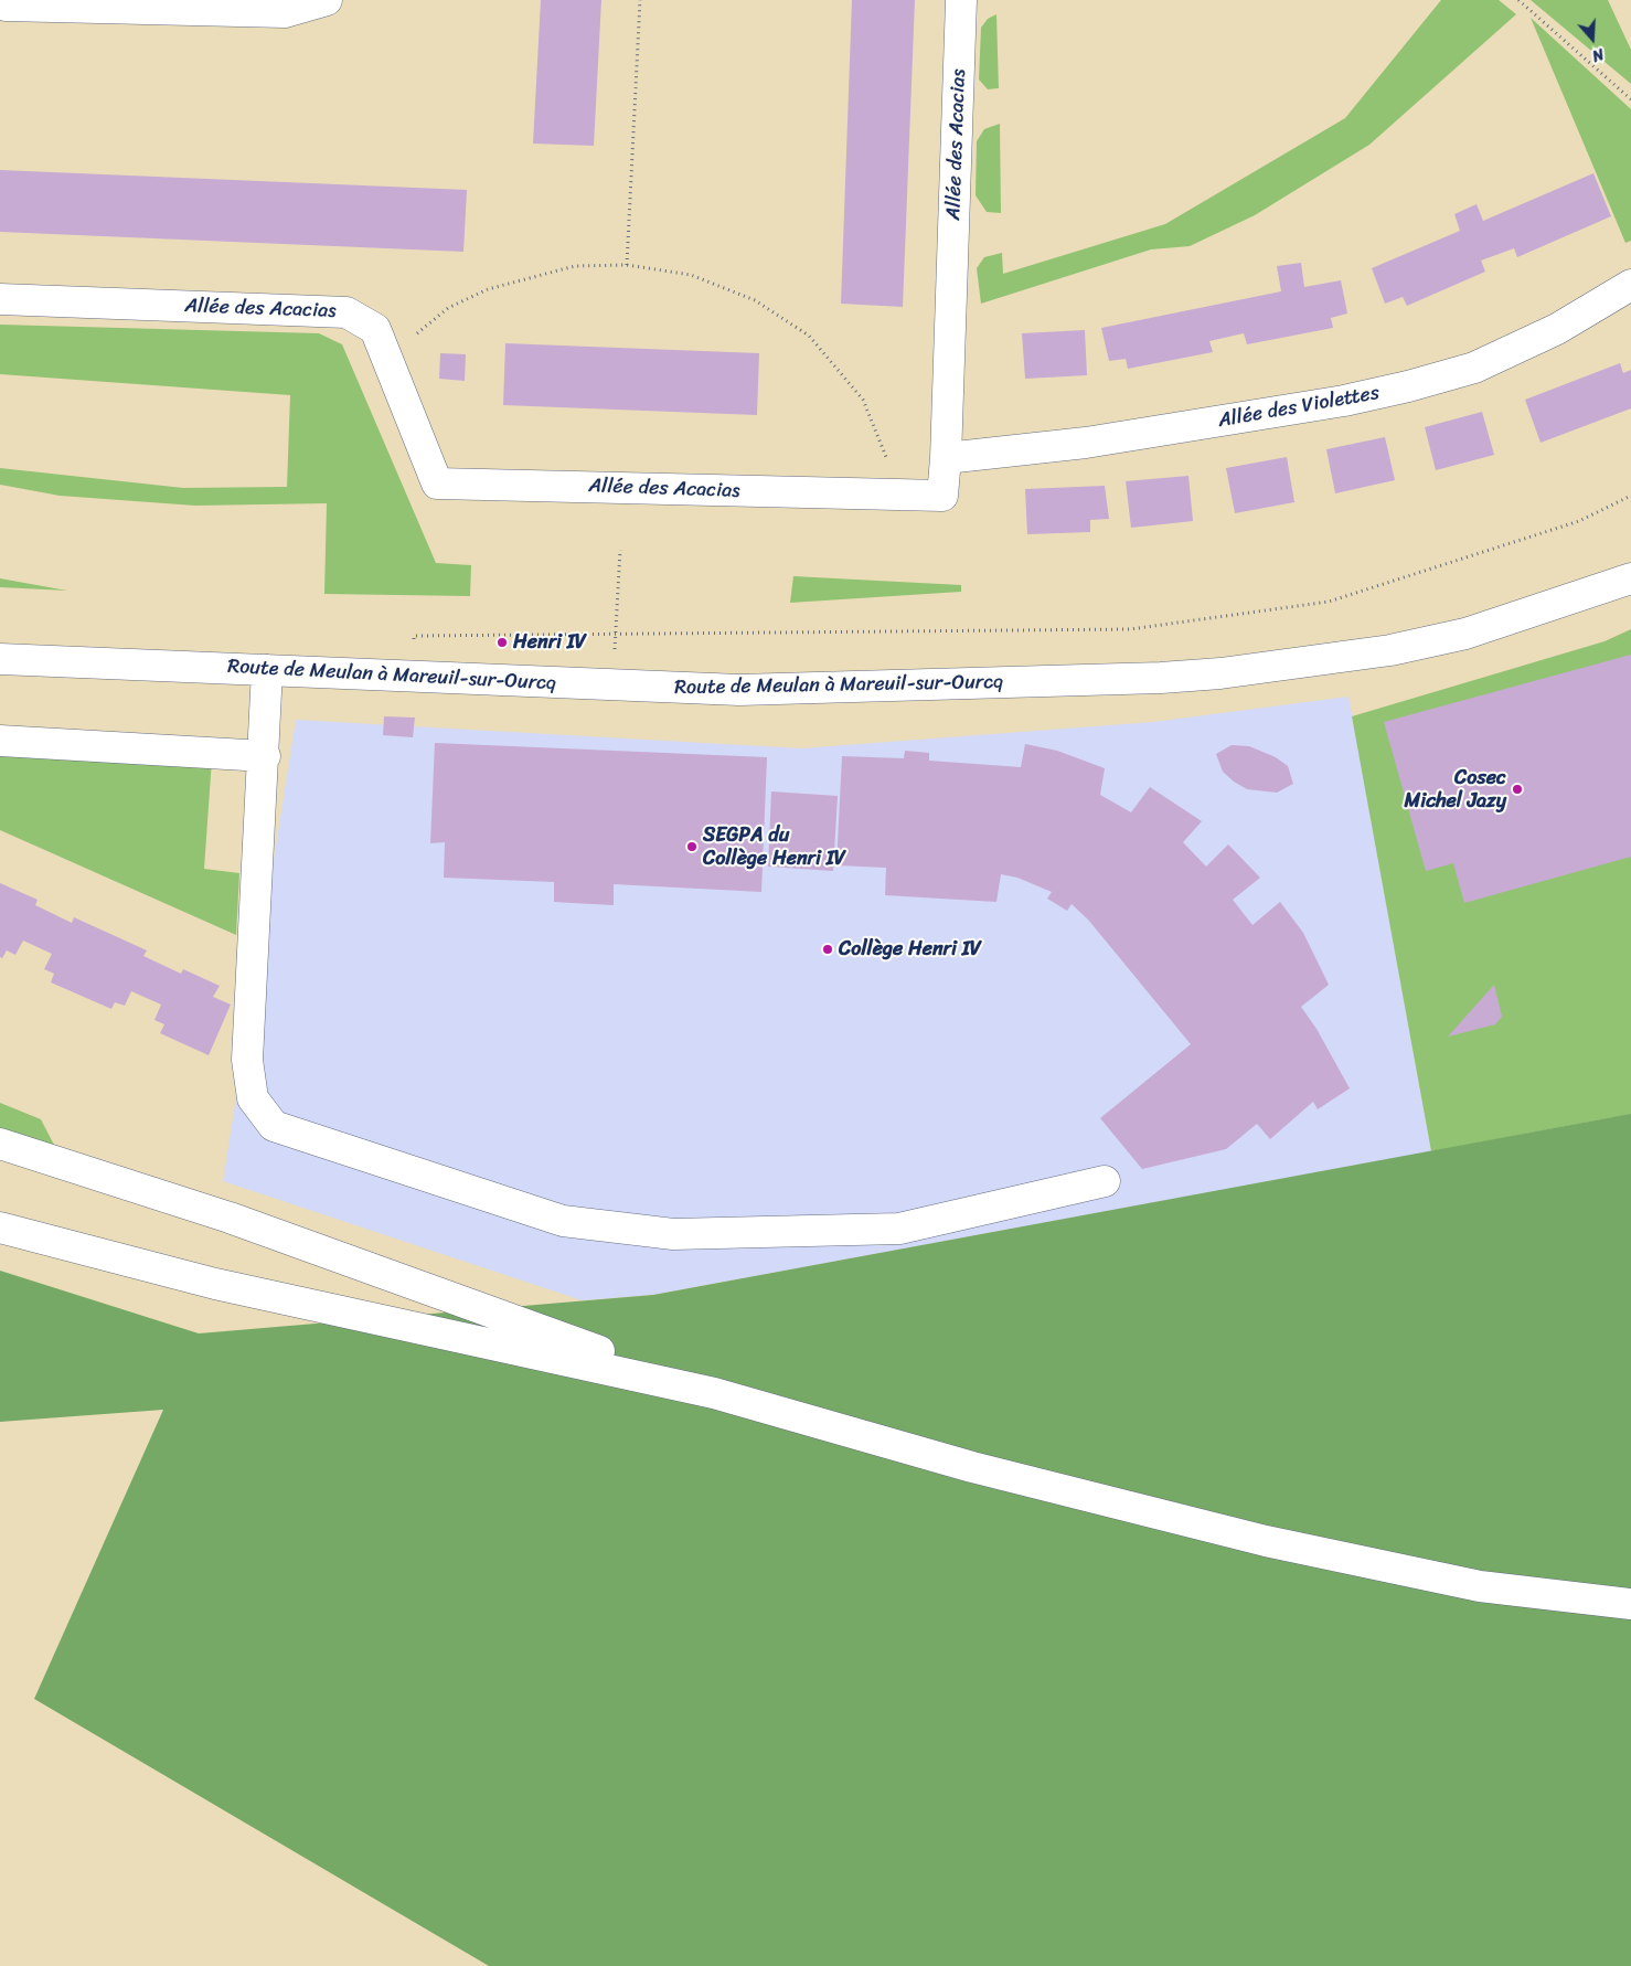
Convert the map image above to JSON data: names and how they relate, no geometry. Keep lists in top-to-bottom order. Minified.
{"streets":{"street":["Allée des Acacias","Allée des Violettes","Route de Meulan à Mareuil-sur-Ourcq"]},"crossings":[["Allée des Acacias","Allée des Violettes"]],"places":["Henri IV","Cosec Michel Jazy","SEGPA du Collège Henri IV","Collège Henri IV"],"north":"bottom"}
